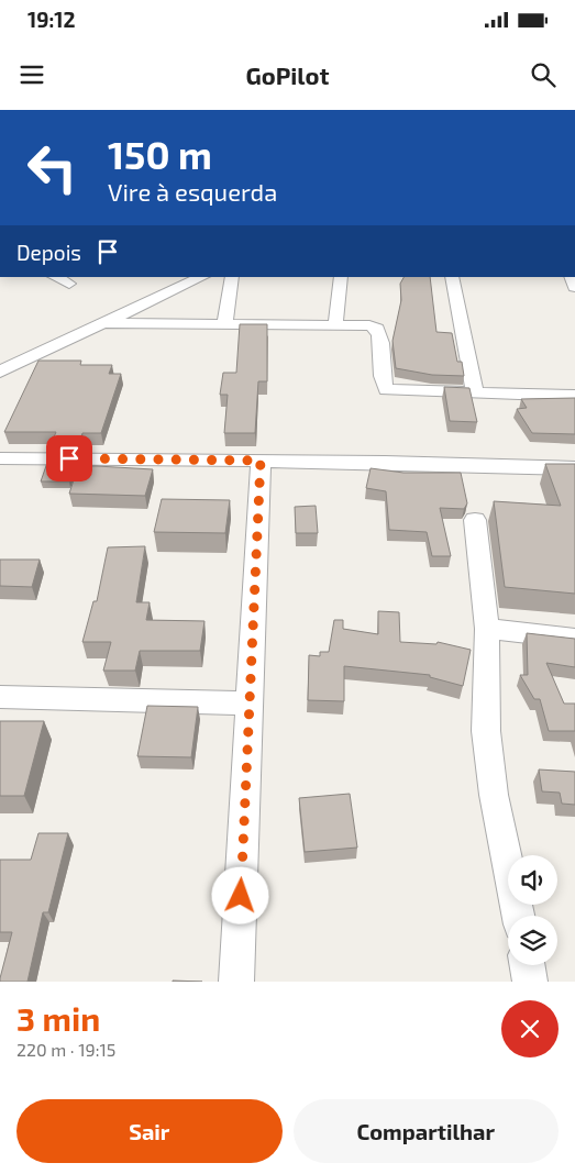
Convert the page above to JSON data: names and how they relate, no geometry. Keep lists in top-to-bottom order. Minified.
{"page":{"status":"19:12","header":"GoPilot","turn":["150 m","Vire à esquerda"],"then":"Depois","heading":["3 min","220 m · 19:15"],"buttons":["Sair","Compartilhar"]}}
